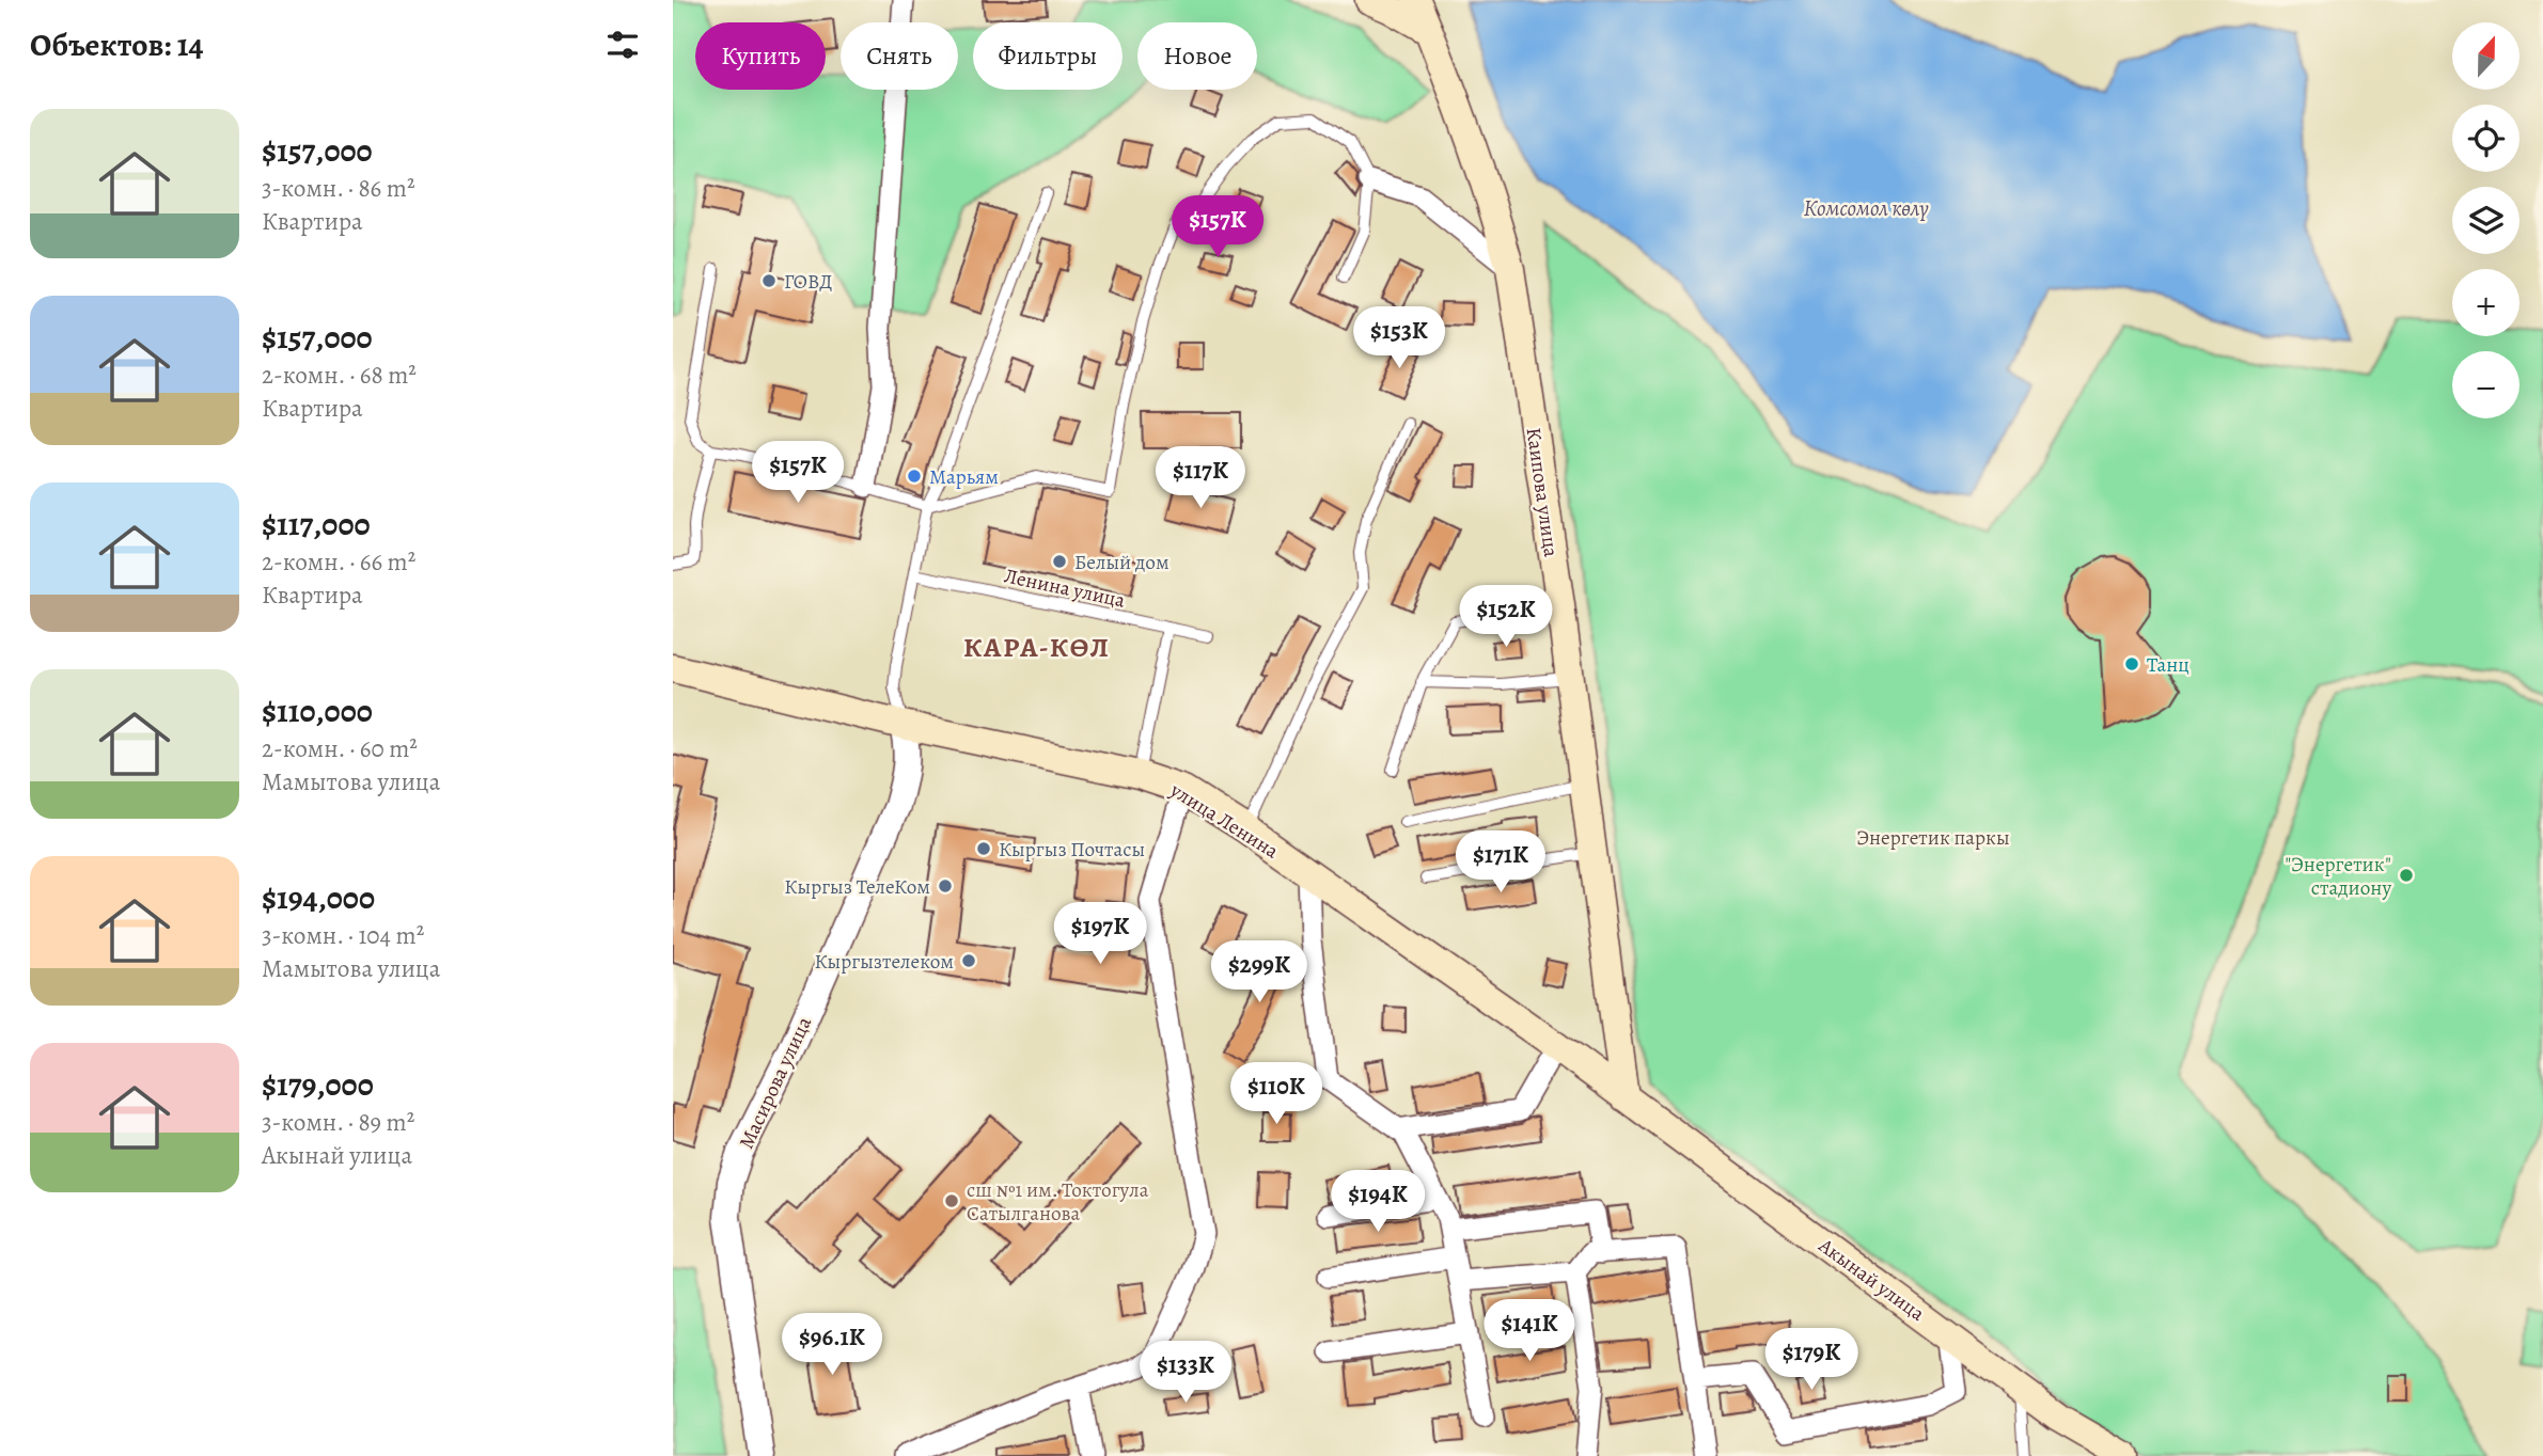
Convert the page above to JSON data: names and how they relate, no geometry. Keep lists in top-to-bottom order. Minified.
{"streets":{"main road":["Каипова улица","улица Ленина","Акынай улица"],"street":["Масирова улица"],"lane":["Ленина улица"]},"crossings":[["Каипова улица","улица Ленина"],["Каипова улица","Акынай улица"],["улица Ленина","Масирова улица"],["улица Ленина","Акынай улица"]],"districts":["КАРА-КӨЛ"],"water":["Комсомол көлү"],"parks":["Энергетик паркы"],"places":["ГОВД","Марьям","Белый дом","Танц","Кыргыз Почтасы","\"Энергетик\" стадиону","Кыргыз ТелеКом","Кыргызтелеком","сш №1 им. Токтогула Сатылганова"],"north":"top","page":{"heading":"Объектов: 14","map_buttons":["+","−"],"chip":["Купить","Снять","Фильтры","Новое"],"list":[{"name":"$157,000","note":"3-комн. · 86 m² · Квартира"},{"name":"$157,000","note":"2-комн. · 68 m² · Квартира"},{"name":"$117,000","note":"2-комн. · 66 m² · Квартира"},{"name":"$110,000","note":"2-комн. · 60 m² · Мамытова улица"},{"name":"$194,000","note":"3-комн. · 104 m² · Мамытова улица"},{"name":"$179,000","note":"3-комн. · 89 m² · Акынай улица"}],"price":["$157K","$153K","$157K","$117K","$152K","$171K","$197K","$299K","$110K","$194K","$141K","$96.1K","$179K","$133K"]}}
